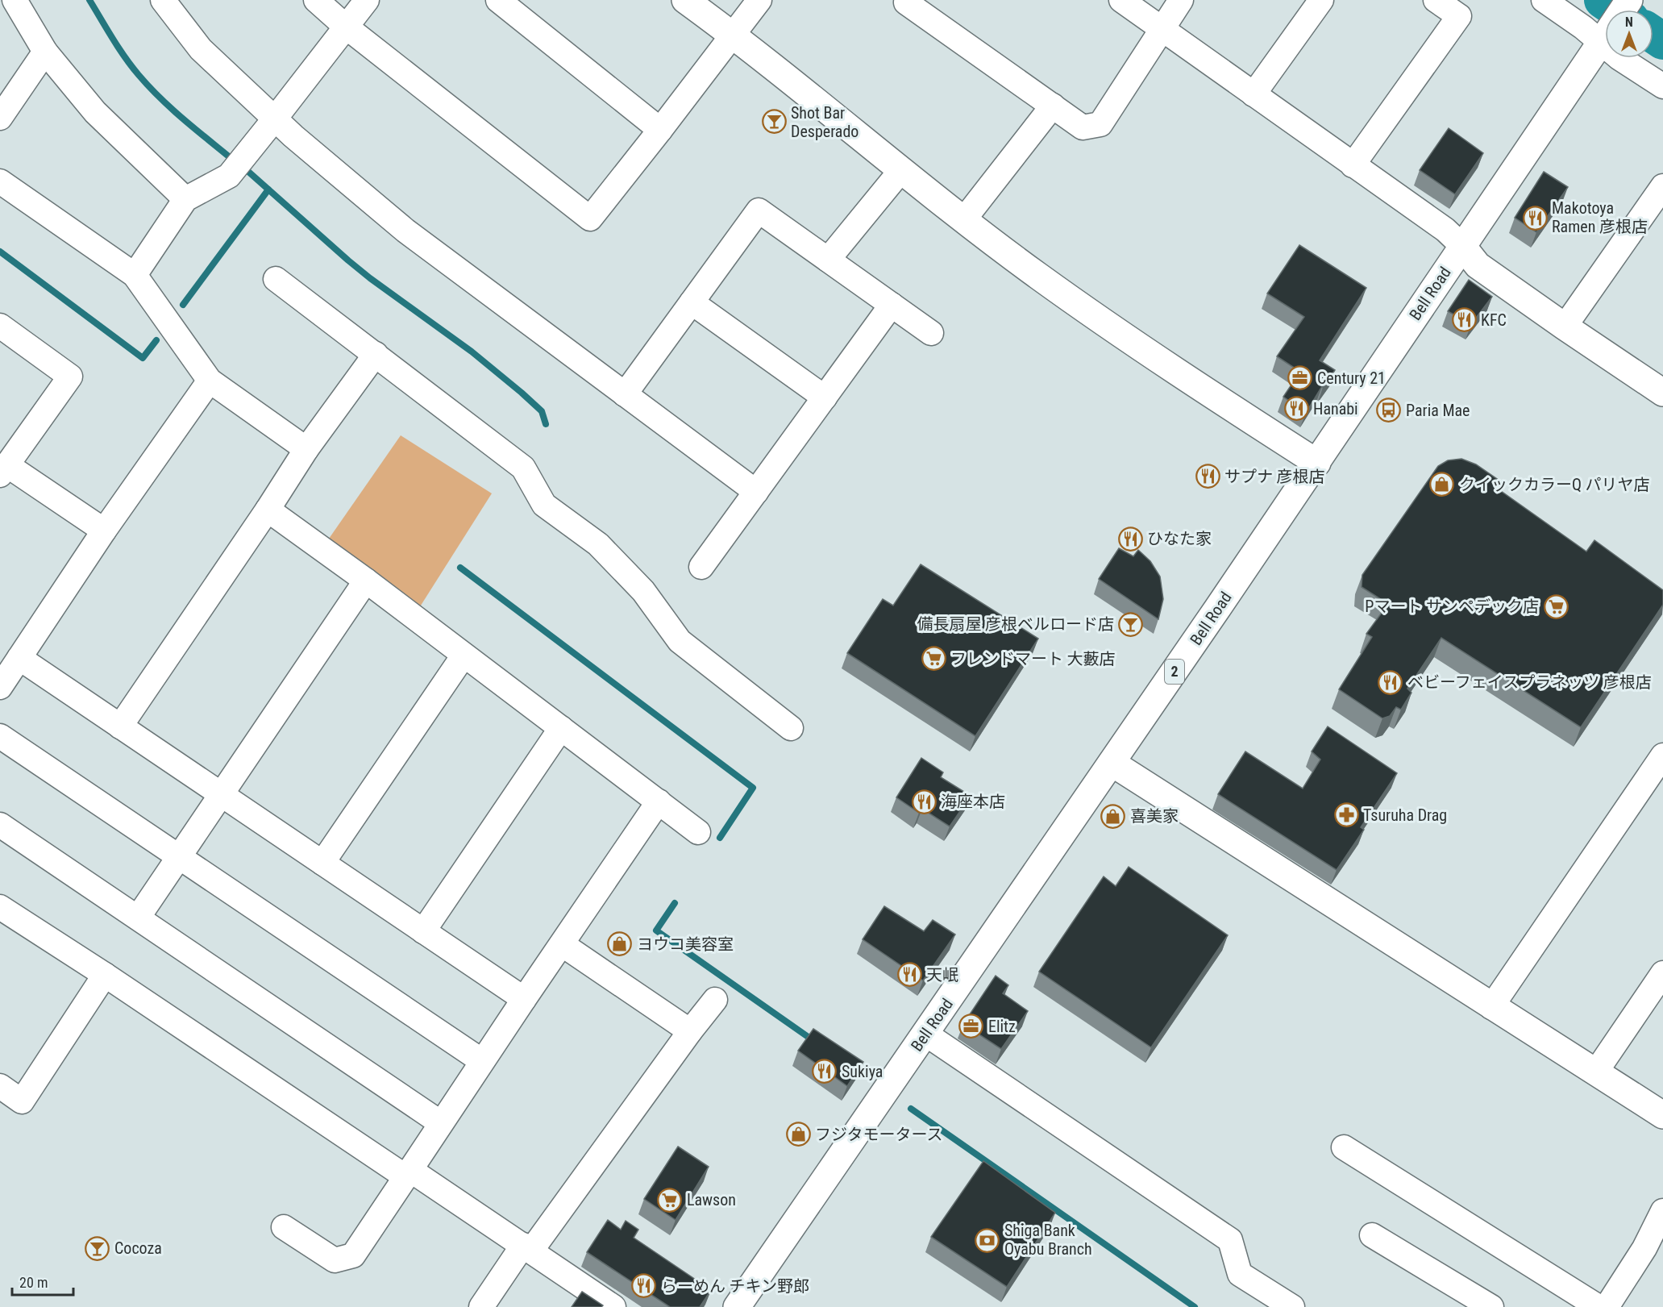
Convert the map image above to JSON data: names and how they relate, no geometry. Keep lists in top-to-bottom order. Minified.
{"streets":{"street":["Bell Road","2"]},"places":{"bar":["Shot Bar Desperado","備長扇屋 彦根ベルロード店","Cocoza"],"restaurant":["Makotoya Ramen 彦根店","KFC","Hanabi","サプナ 彦根店","ひなた家","ベビーフェイスプラネッツ 彦根店","海座本店","天岷","Sukiya","らーめん チキン野郎"],"office":["Century 21","Elitz"],"bus stop":["Paria Mae"],"shop":["クイックカラーQ パリヤ店","喜美家","ヨウコ美容室","フジタモータース"],"supermarket":["Pマート サンペデック店","フレンドマート 大藪店","Lawson"],"pharmacy":["Tsuruha Drag"],"bank":["Shiga Bank Oyabu Branch"]},"scale_bar":"20 m","north":"top"}
